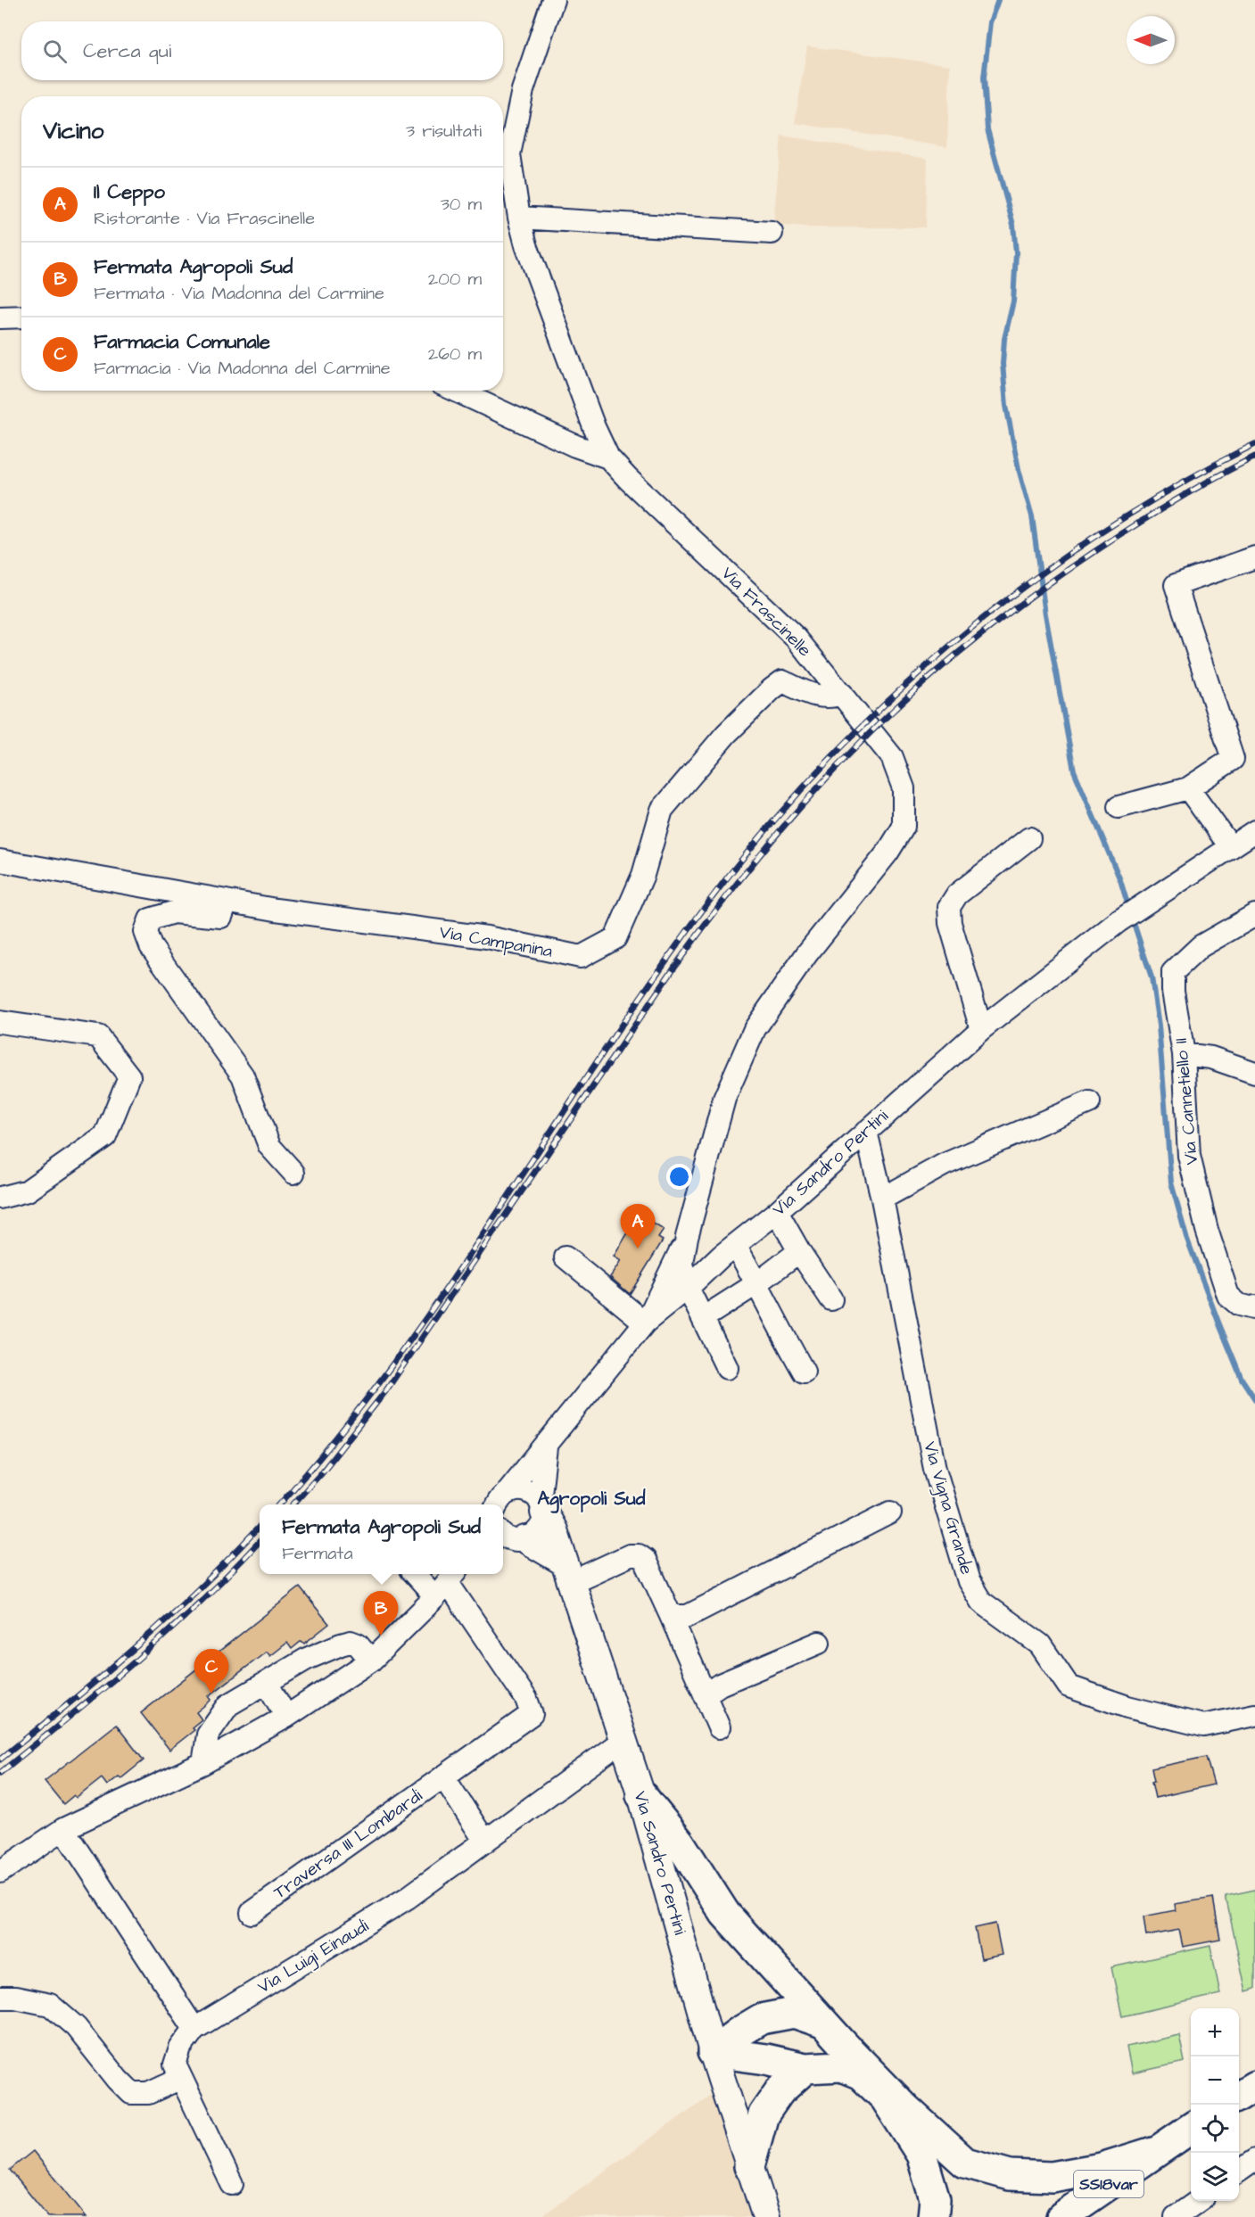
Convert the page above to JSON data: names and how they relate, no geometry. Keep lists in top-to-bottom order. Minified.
{"streets":{"highway":["SS18var"],"main road":["Via Sandro Pertini"],"street":["Via Frascinelle","Via Campanina","Via Cannetiello II","Via Vigna Grande","Traversa III Lombardi","Via Luigi Einaudi"]},"crossings":[["Via Frascinelle","Via Campanina"],["Via Frascinelle","Via Sandro Pertini"],["Via Sandro Pertini","Via Vigna Grande"],["Via Sandro Pertini","Via Luigi Einaudi"]],"districts":["Agropoli Sud"],"north":"left","page":{"search":"Cerca qui","heading":["Vicino","3 risultati"],"list":[{"mark":"A","name":"Il Ceppo","note":"Ristorante · Via Frascinelle","value":"30 m"},{"mark":"B","name":"Fermata Agropoli Sud","note":"Fermata · Via Madonna del Carmine","value":"200 m"},{"mark":"C","name":"Farmacia Comunale","note":"Farmacia · Via Madonna del Carmine","value":"260 m"}],"pins":["A","B","C"],"popup":["Fermata Agropoli Sud","Fermata"],"map_buttons":["+","−"]}}
